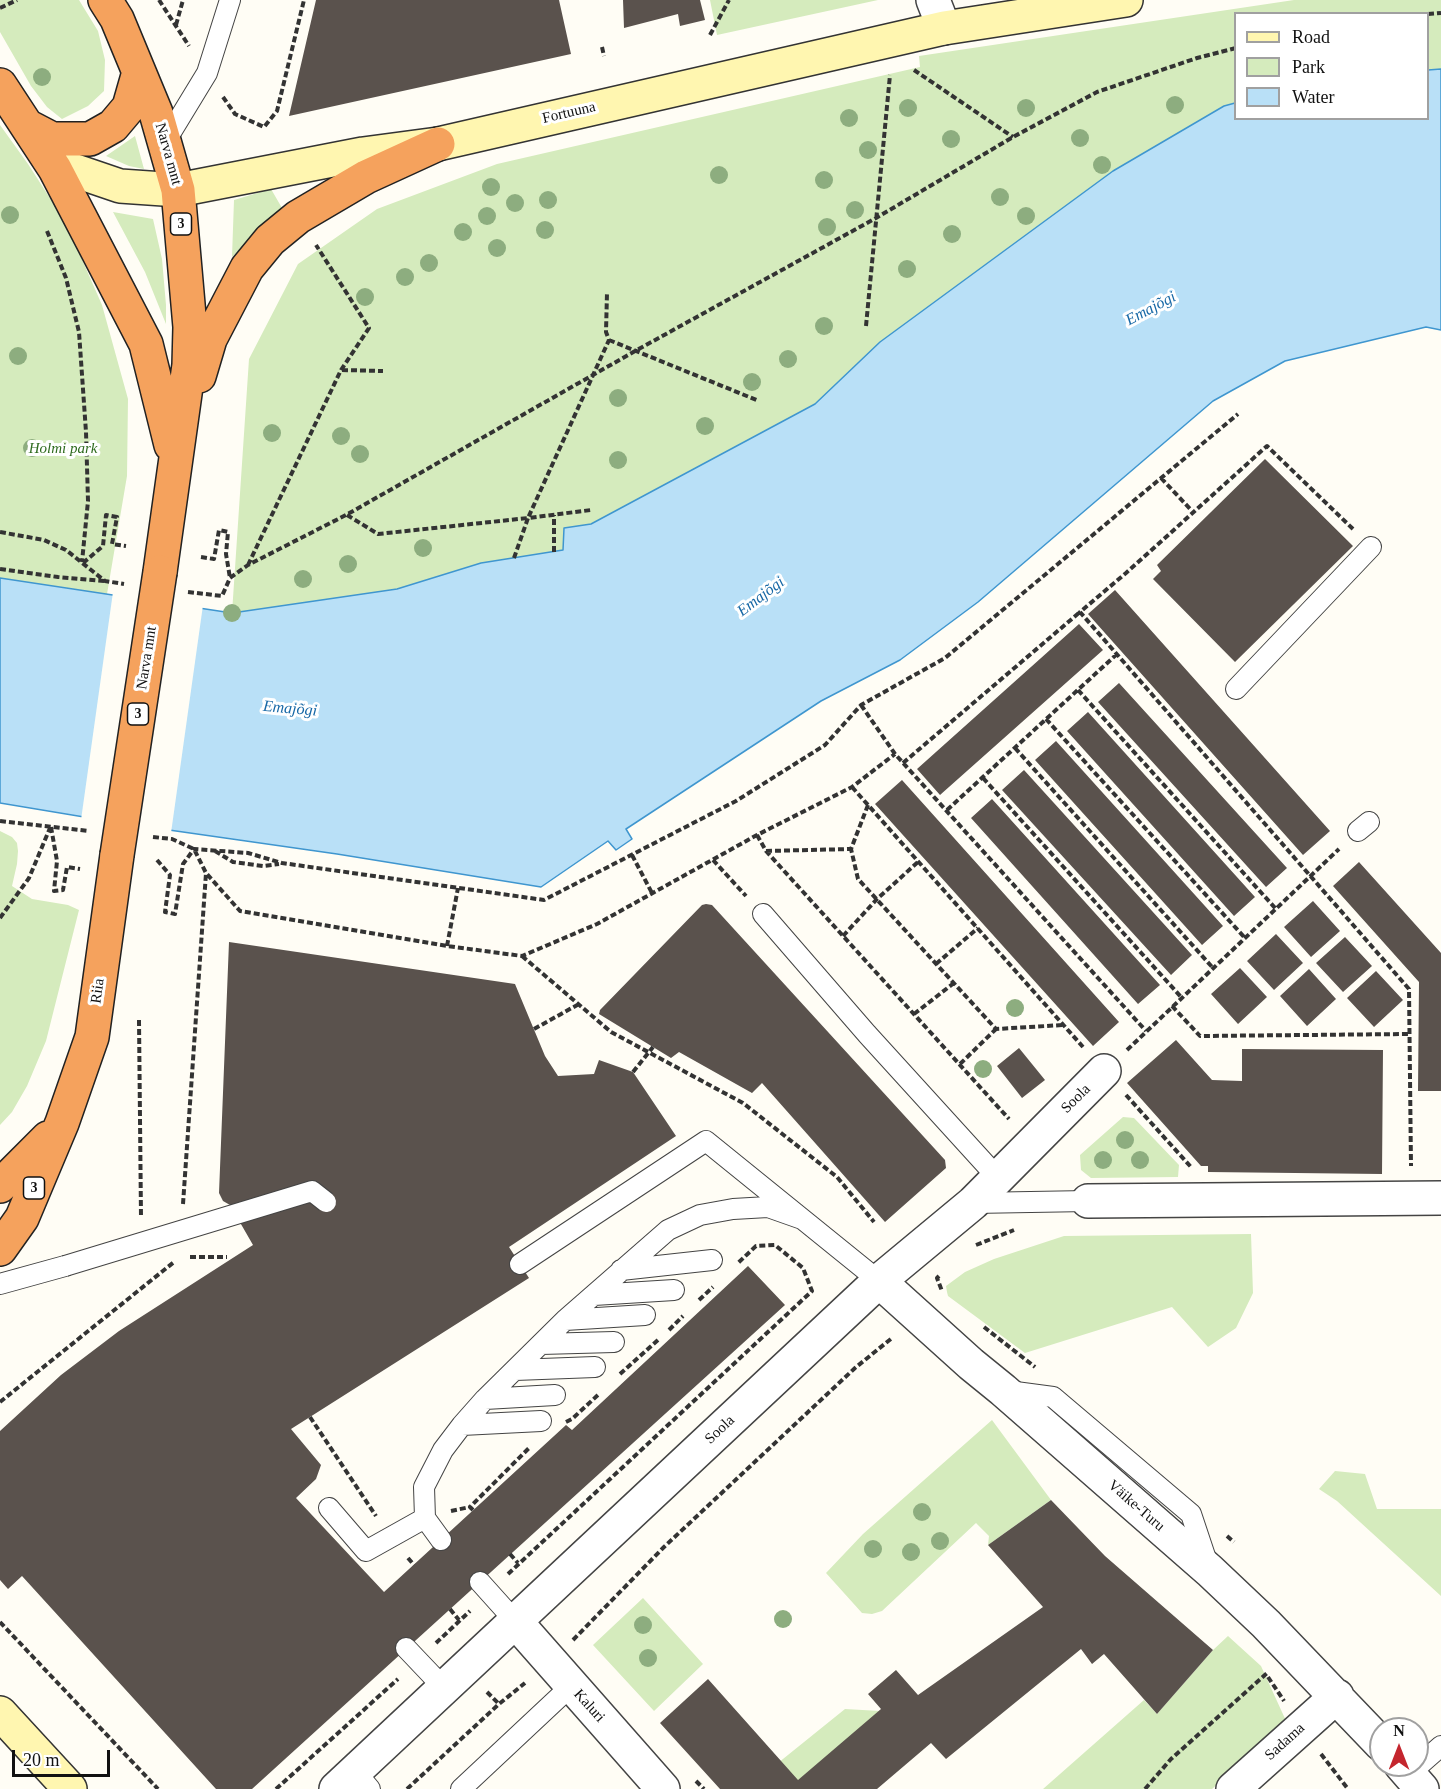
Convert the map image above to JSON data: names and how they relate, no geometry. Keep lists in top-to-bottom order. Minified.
{"streets":{"highway":["Narva mnt","3","Riia"],"street":["Fortuuna","Soola","Väike-Turu","Kaluri","Sadama"]},"crossings":[["Fortuuna","Narva mnt"],["Narva mnt","Riia"],["Soola","Väike-Turu"],["Soola","Kaluri"],["Väike-Turu","Sadama"]],"water":["Emajõgi"],"parks":["Holmi park"],"legend":["Road","Park","Water"],"scale_bar":"20 m","north":"top"}
